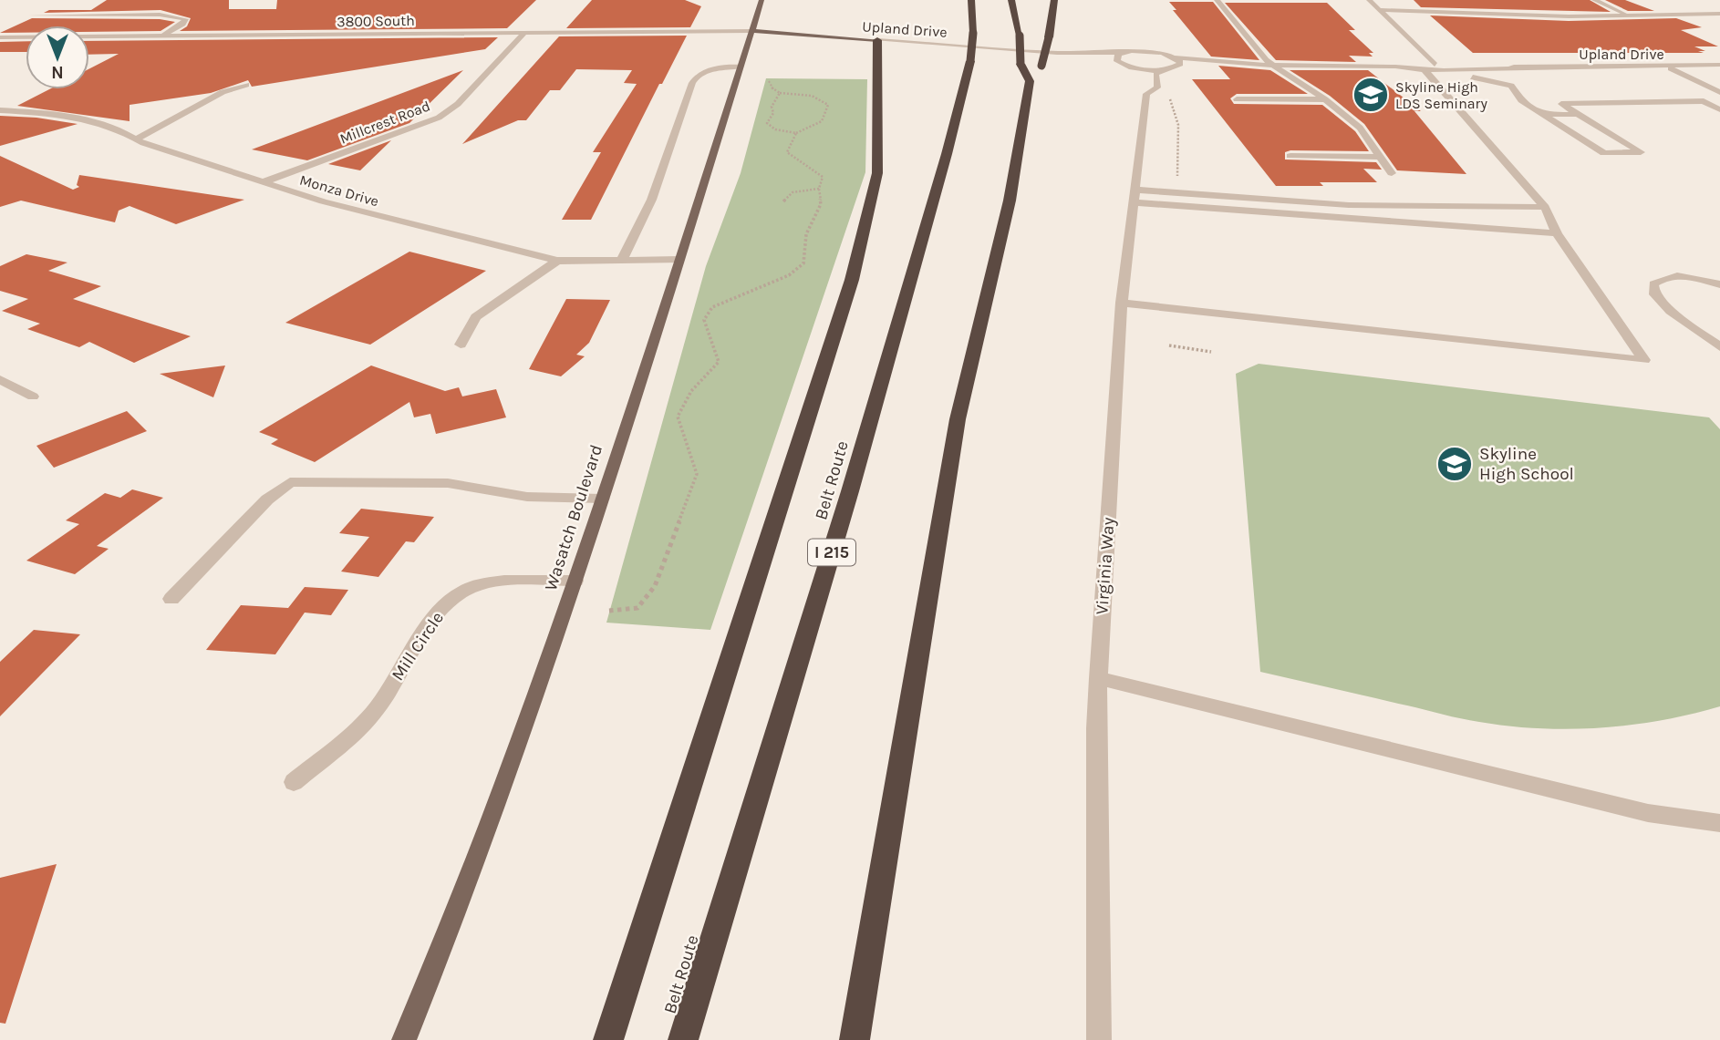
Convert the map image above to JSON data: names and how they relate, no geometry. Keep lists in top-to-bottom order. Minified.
{"streets":{"highway":["Belt Route","I 215"],"main road":["Upland Drive","Wasatch Boulevard"],"street":["3800 South","Millcrest Road","Monza Drive","Virginia Way","Mill Circle"]},"crossings":[["3800 South","Upland Drive"],["3800 South","Millcrest Road"],["3800 South","Wasatch Boulevard"],["Upland Drive","Wasatch Boulevard"],["Millcrest Road","Monza Drive"],["Monza Drive","Wasatch Boulevard"],["Wasatch Boulevard","Mill Circle"]],"places":{"school or university":["Skyline High LDS Seminary","Skyline High School"]},"north":"bottom"}
